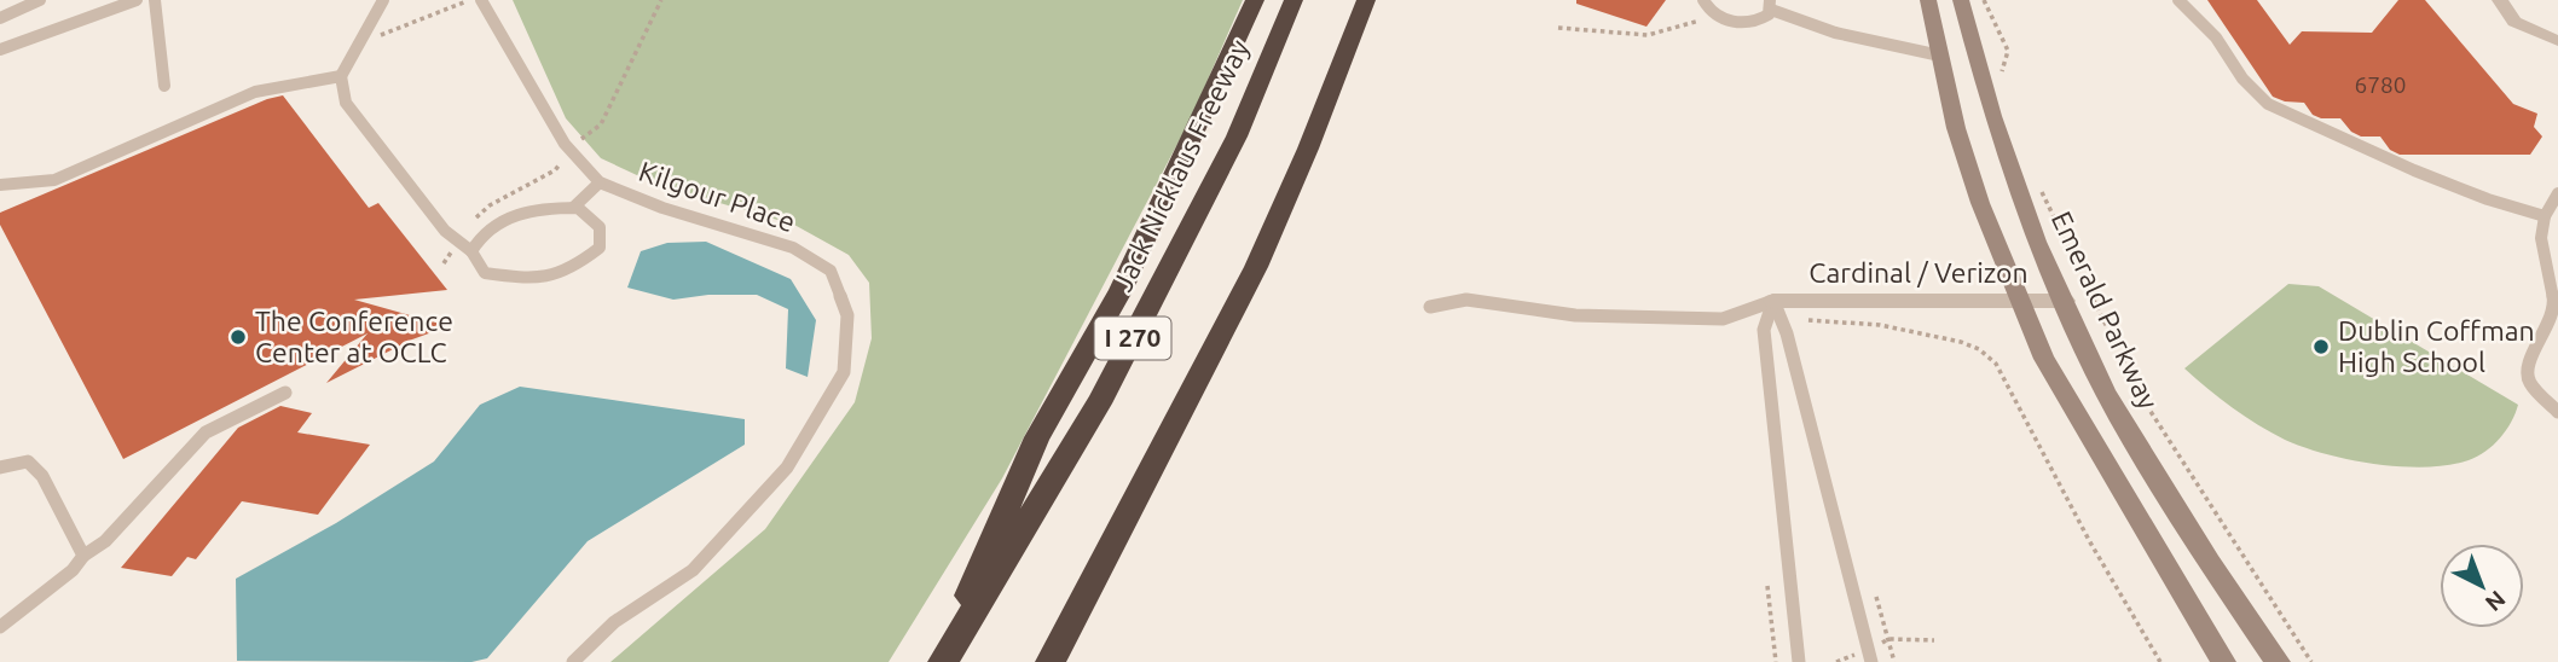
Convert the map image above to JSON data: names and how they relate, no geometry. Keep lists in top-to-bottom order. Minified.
{"streets":{"highway":["Jack Nicklaus Freeway","I 270"],"main road":["Emerald Parkway"],"street":["Cardinal / Verizon"],"lane":["Kilgour Place"]},"crossings":[["Cardinal / Verizon","Emerald Parkway"]],"places":["The Conference Center at OCLC","Dublin Coffman High School"],"house_numbers":["6780"],"north":"bottom right"}
